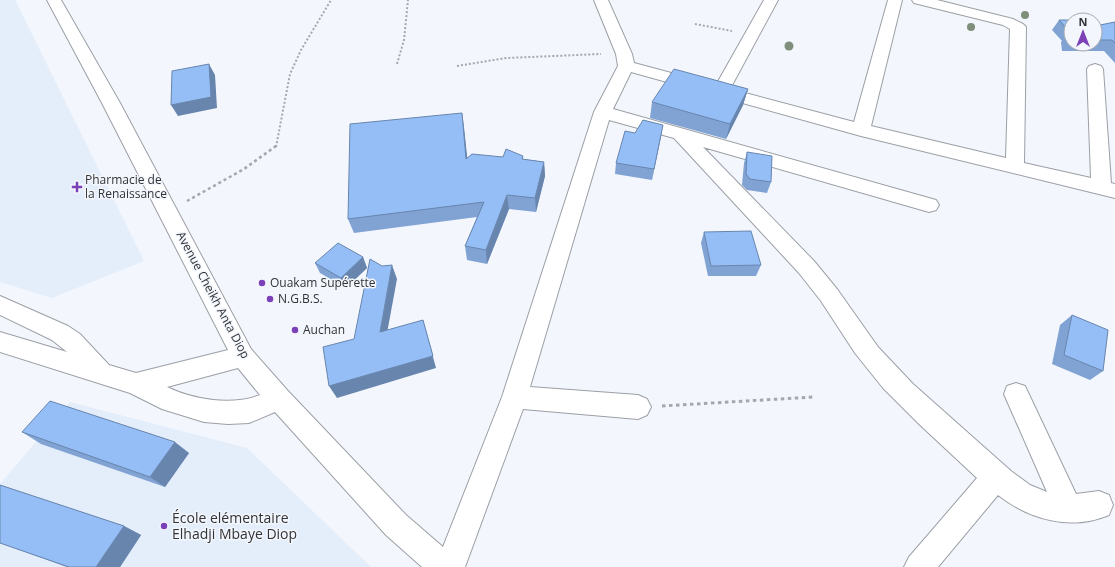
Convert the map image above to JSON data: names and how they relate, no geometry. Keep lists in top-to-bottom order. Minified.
{"streets":{"street":["Avenue Cheikh Anta Diop"]},"places":{"health":["Pharmacie de la Renaissance"],"other":["Ouakam Supérette","N.G.B.S.","Auchan","École elémentaire Elhadji Mbaye Diop"]},"north":"top"}
